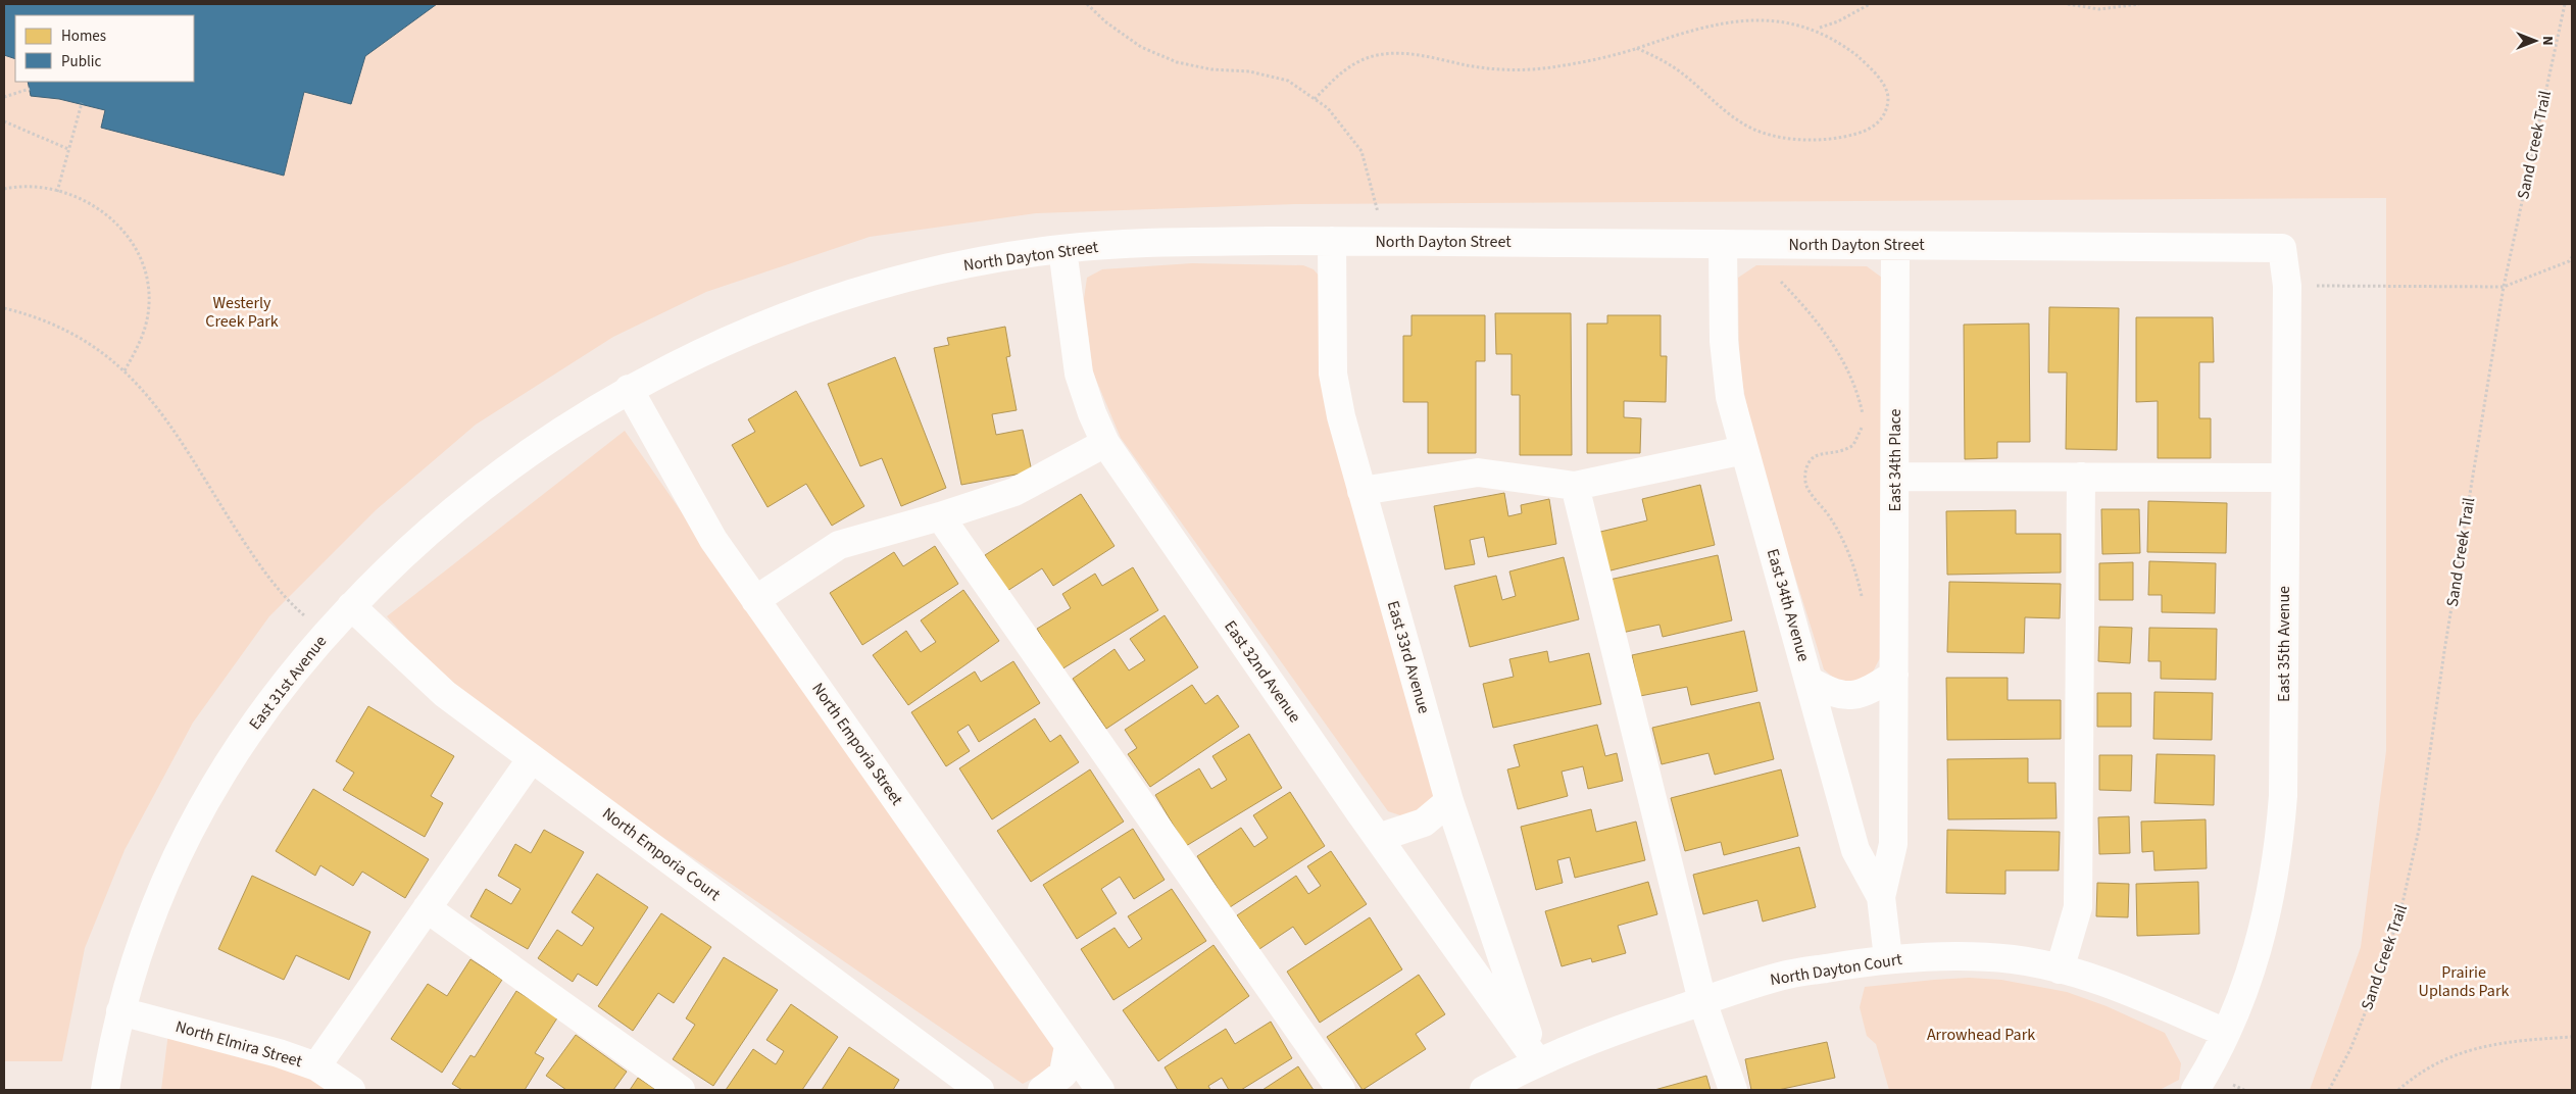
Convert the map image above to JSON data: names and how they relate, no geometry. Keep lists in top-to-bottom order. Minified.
{"streets":{"street":["North Dayton Street","East 34th Place","East 34th Avenue","East 35th Avenue","East 33rd Avenue","East 32nd Avenue","East 31st Avenue","North Emporia Street","North Emporia Court","North Dayton Court","North Elmira Street"],"path":["Sand Creek Trail"]},"crossings":[["North Dayton Street","East 34th Place"],["North Dayton Street","East 34th Avenue"],["North Dayton Street","East 35th Avenue"],["North Dayton Street","East 33rd Avenue"],["North Dayton Street","East 32nd Avenue"],["North Dayton Street","East 31st Avenue"],["North Dayton Street","North Emporia Street"],["East 34th Place","East 34th Avenue"],["East 34th Avenue","North Dayton Court"],["East 35th Avenue","North Dayton Court"],["East 33rd Avenue","East 32nd Avenue"],["East 33rd Avenue","North Dayton Court"],["East 32nd Avenue","North Dayton Court"],["East 31st Avenue","North Emporia Street"],["East 31st Avenue","North Emporia Court"],["East 31st Avenue","North Elmira Street"]],"parks":["Westerly Creek Park","Prairie Uplands Park","Arrowhead Park"],"legend":["Homes","Public"],"north":"right"}
